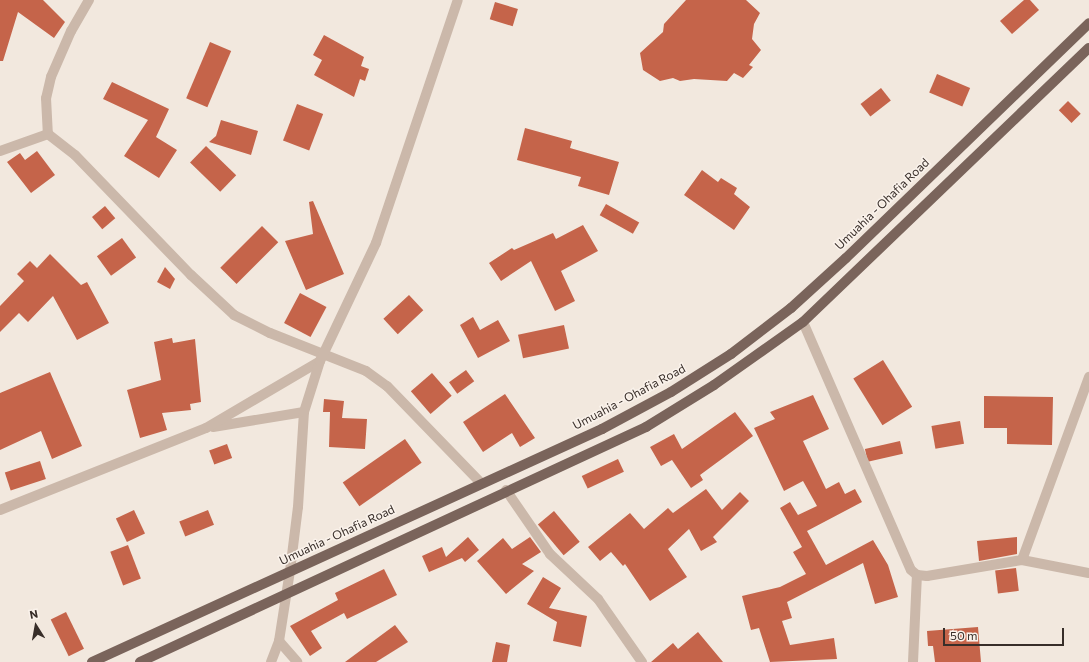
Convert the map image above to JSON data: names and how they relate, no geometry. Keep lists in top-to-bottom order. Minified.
{"streets":{"main road":["Umuahia - Ohafia Road"]},"scale_bar":"50 m","north":"top"}
